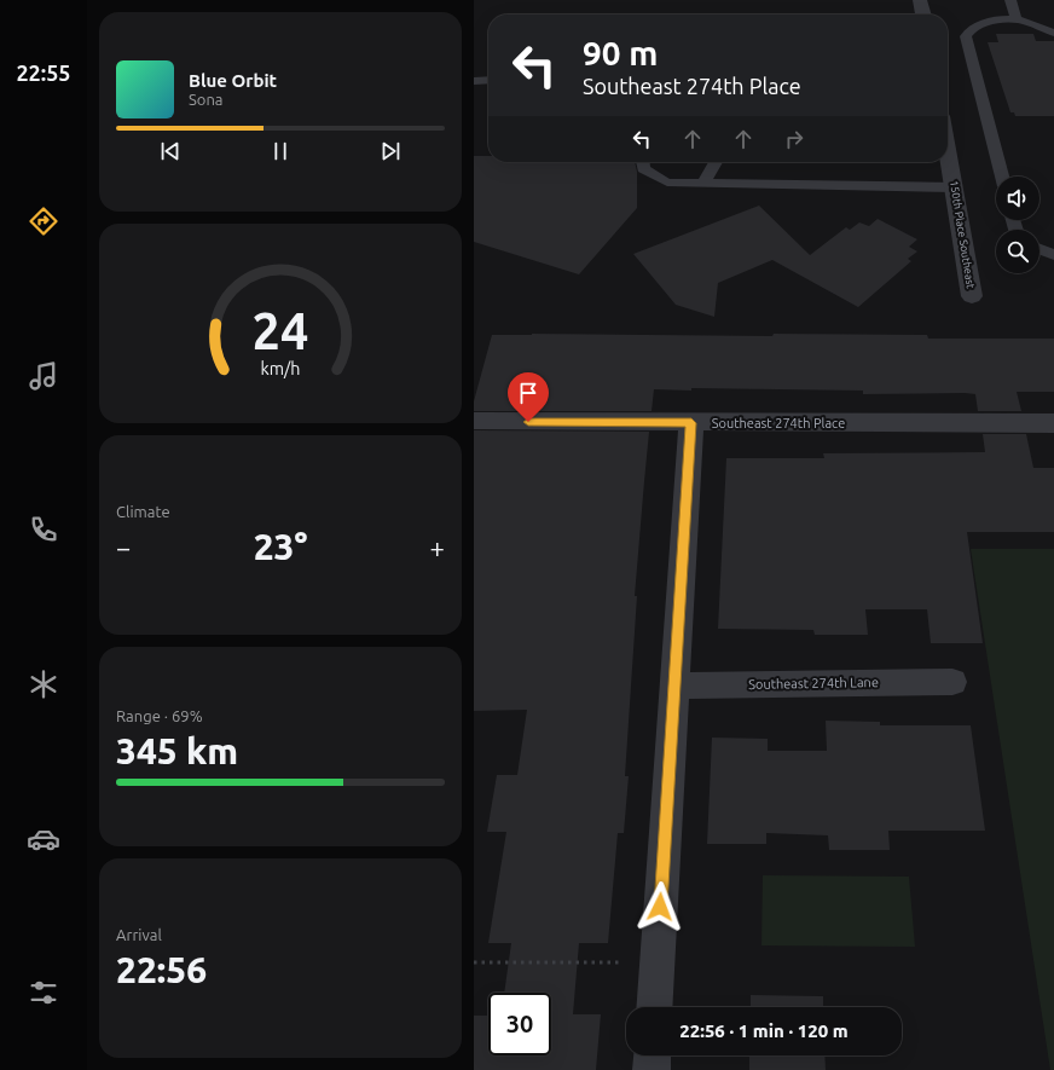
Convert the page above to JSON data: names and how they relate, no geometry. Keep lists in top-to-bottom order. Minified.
{"streets":{"street":["150th Place Southeast","Southeast 274th Place","Southeast 274th Lane"]},"page":{"tabs":"22:55","turn":["90 m","Southeast 274th Place"],"song":["Blue Orbit","Sona"],"tile":["Climate",["Range · 69%","345 km"],["Arrival","22:56"]],"heat":["−","23°","+"],"limit":"30","trip":"22:56 · 1 min · 120 m","gauge":["24","km/h"]}}
